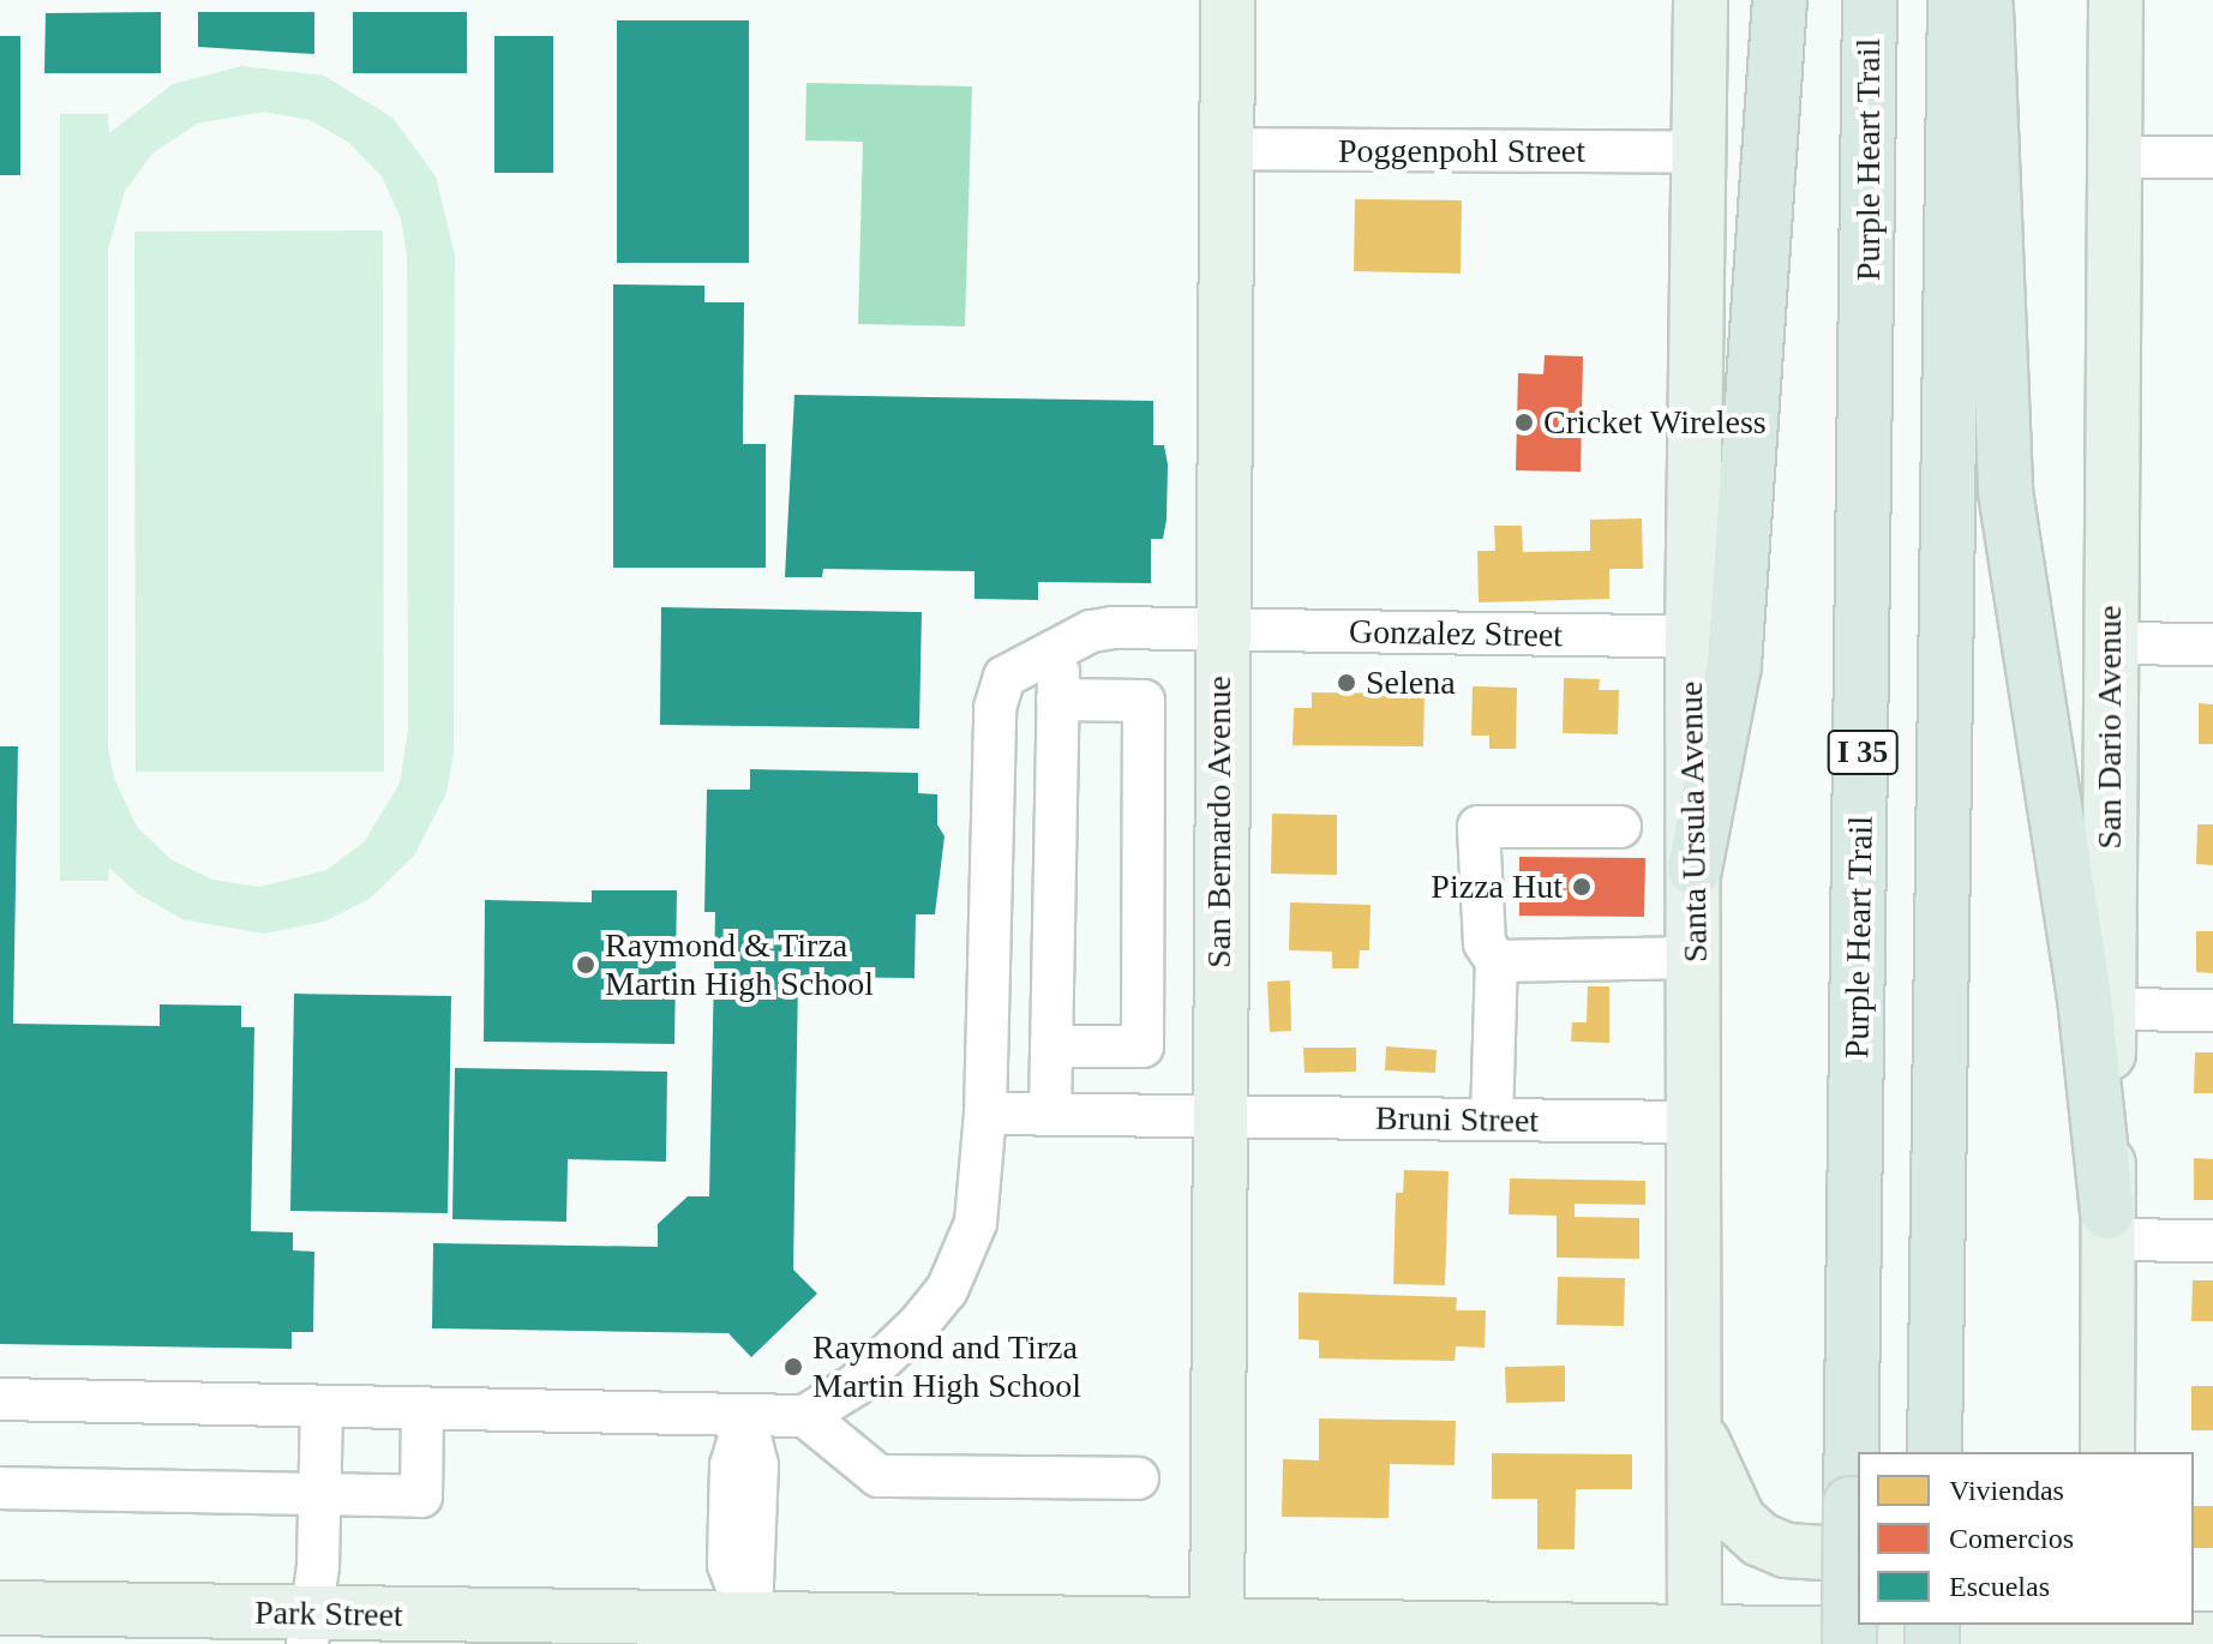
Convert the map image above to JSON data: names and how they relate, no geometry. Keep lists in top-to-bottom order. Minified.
{"streets":{"highway":["Purple Heart Trail","I 35"],"main road":["San Dario Avenue","San Bernardo Avenue","Santa Ursula Avenue","Park Street"],"street":["Poggenpohl Street","Gonzalez Street","Bruni Street"]},"crossings":[["Poggenpohl Street","San Bernardo Avenue"],["Poggenpohl Street","Santa Ursula Avenue"],["Gonzalez Street","San Bernardo Avenue"],["Gonzalez Street","Santa Ursula Avenue"],["Gonzalez Street","Bruni Street"],["San Bernardo Avenue","Bruni Street"],["San Bernardo Avenue","Park Street"],["Santa Ursula Avenue","Bruni Street"],["Santa Ursula Avenue","Park Street"]],"places":["Cricket Wireless","Selena","Pizza Hut","Raymond & Tirza Martin High School","Raymond and Tirza Martin High School"],"legend":["Viviendas","Comercios","Escuelas"]}
